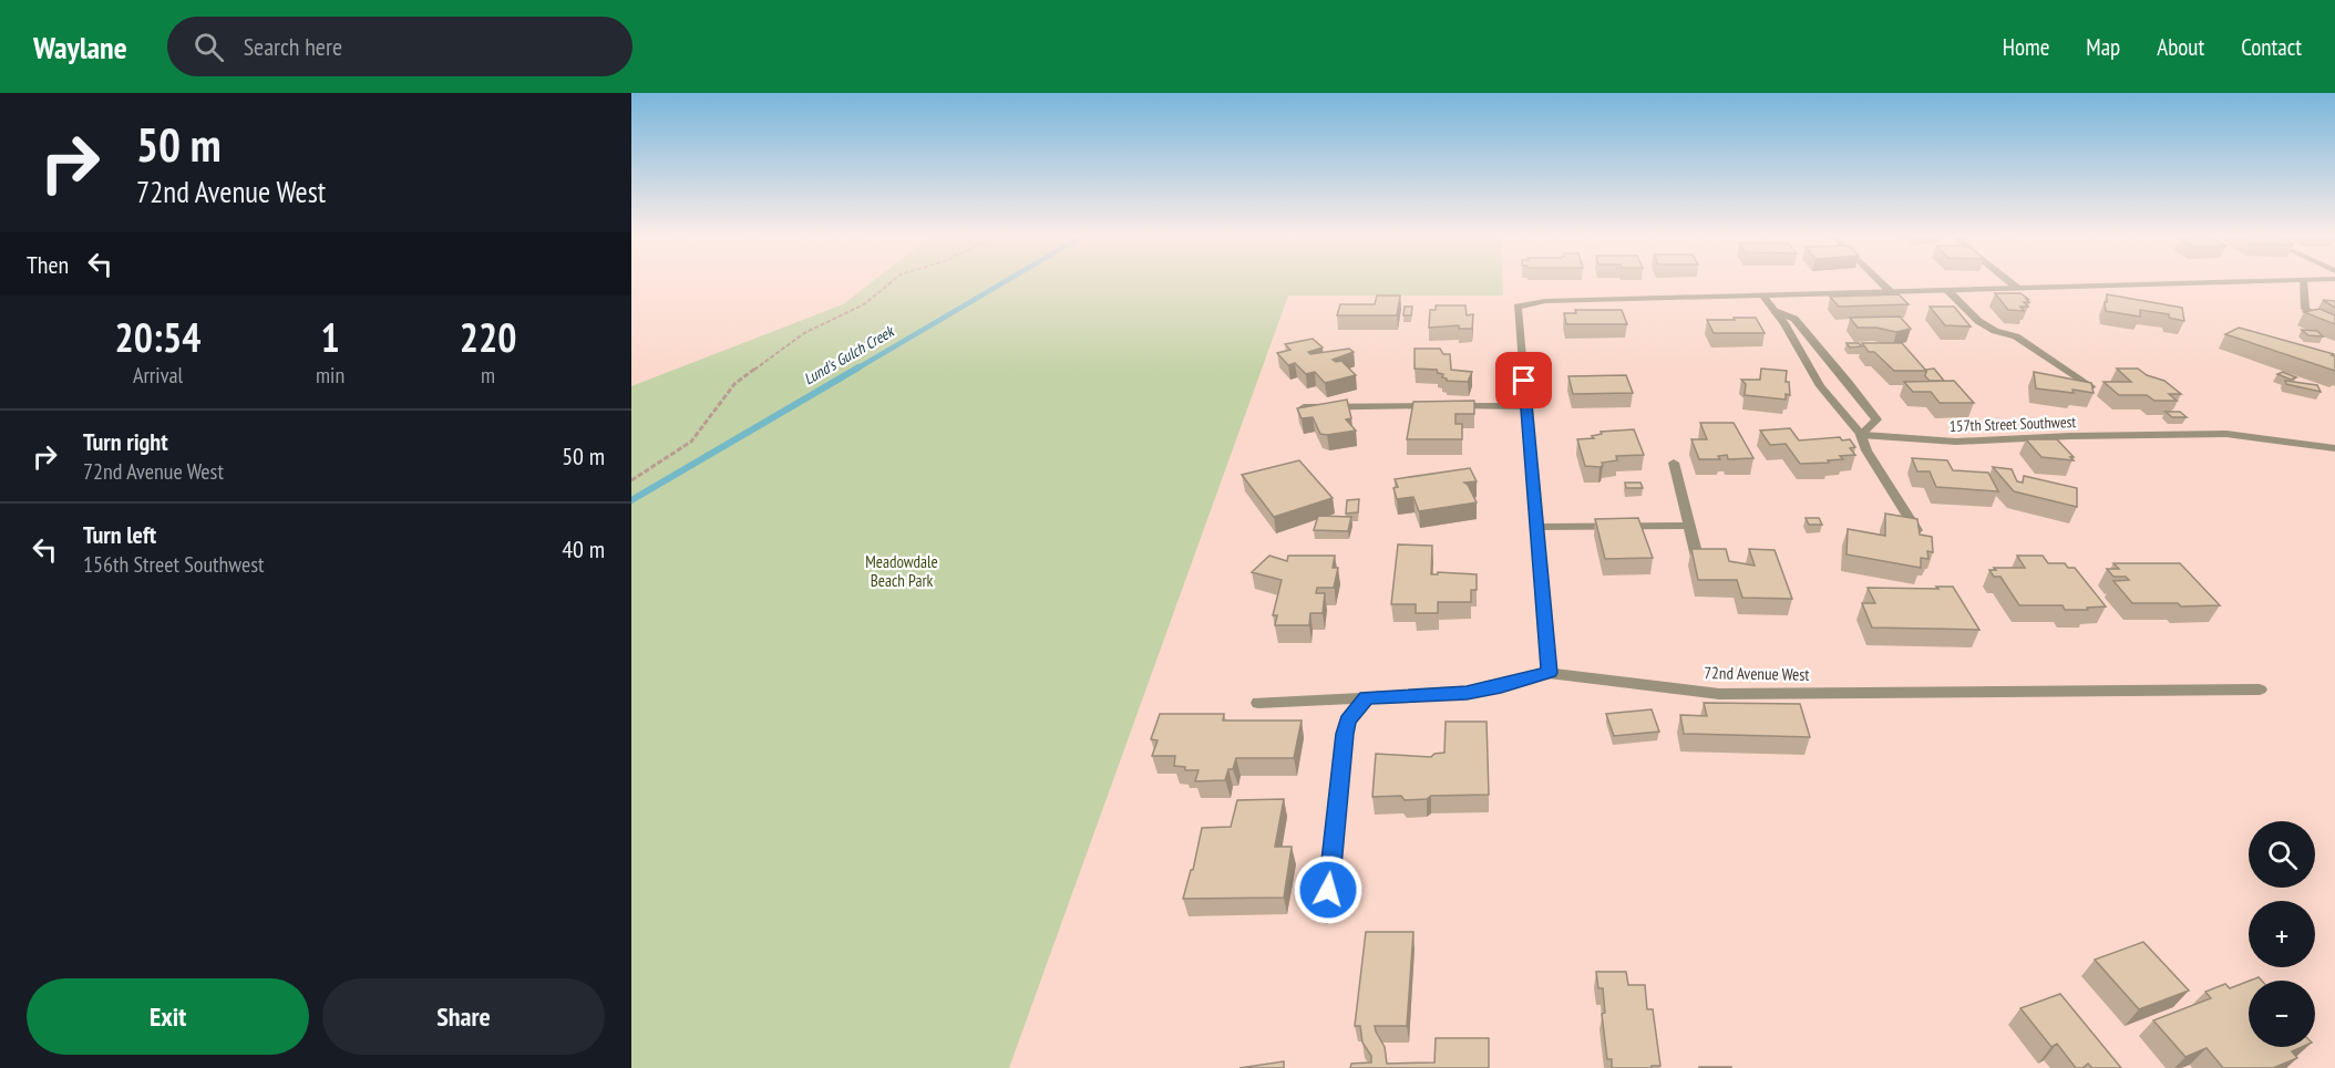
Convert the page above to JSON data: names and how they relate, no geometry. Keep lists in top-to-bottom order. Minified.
{"streets":{"street":["157th Street Southwest","72nd Avenue West"]},"water":["Lund's Gulch Creek"],"parks":["Meadowdale Beach Park"],"page":{"header":"Waylane","search":"Search here","nav":["Home","Map","About","Contact"],"turn":["50 m","72nd Avenue West"],"then":"Then","eta":["20:54","Arrival","1","min","220","m"],"list":[{"name":"Turn right","note":"72nd Avenue West","value":"50 m"},{"name":"Turn left","note":"156th Street Southwest","value":"40 m"}],"map_buttons":["+","−"],"buttons":["Exit","Share"]}}
